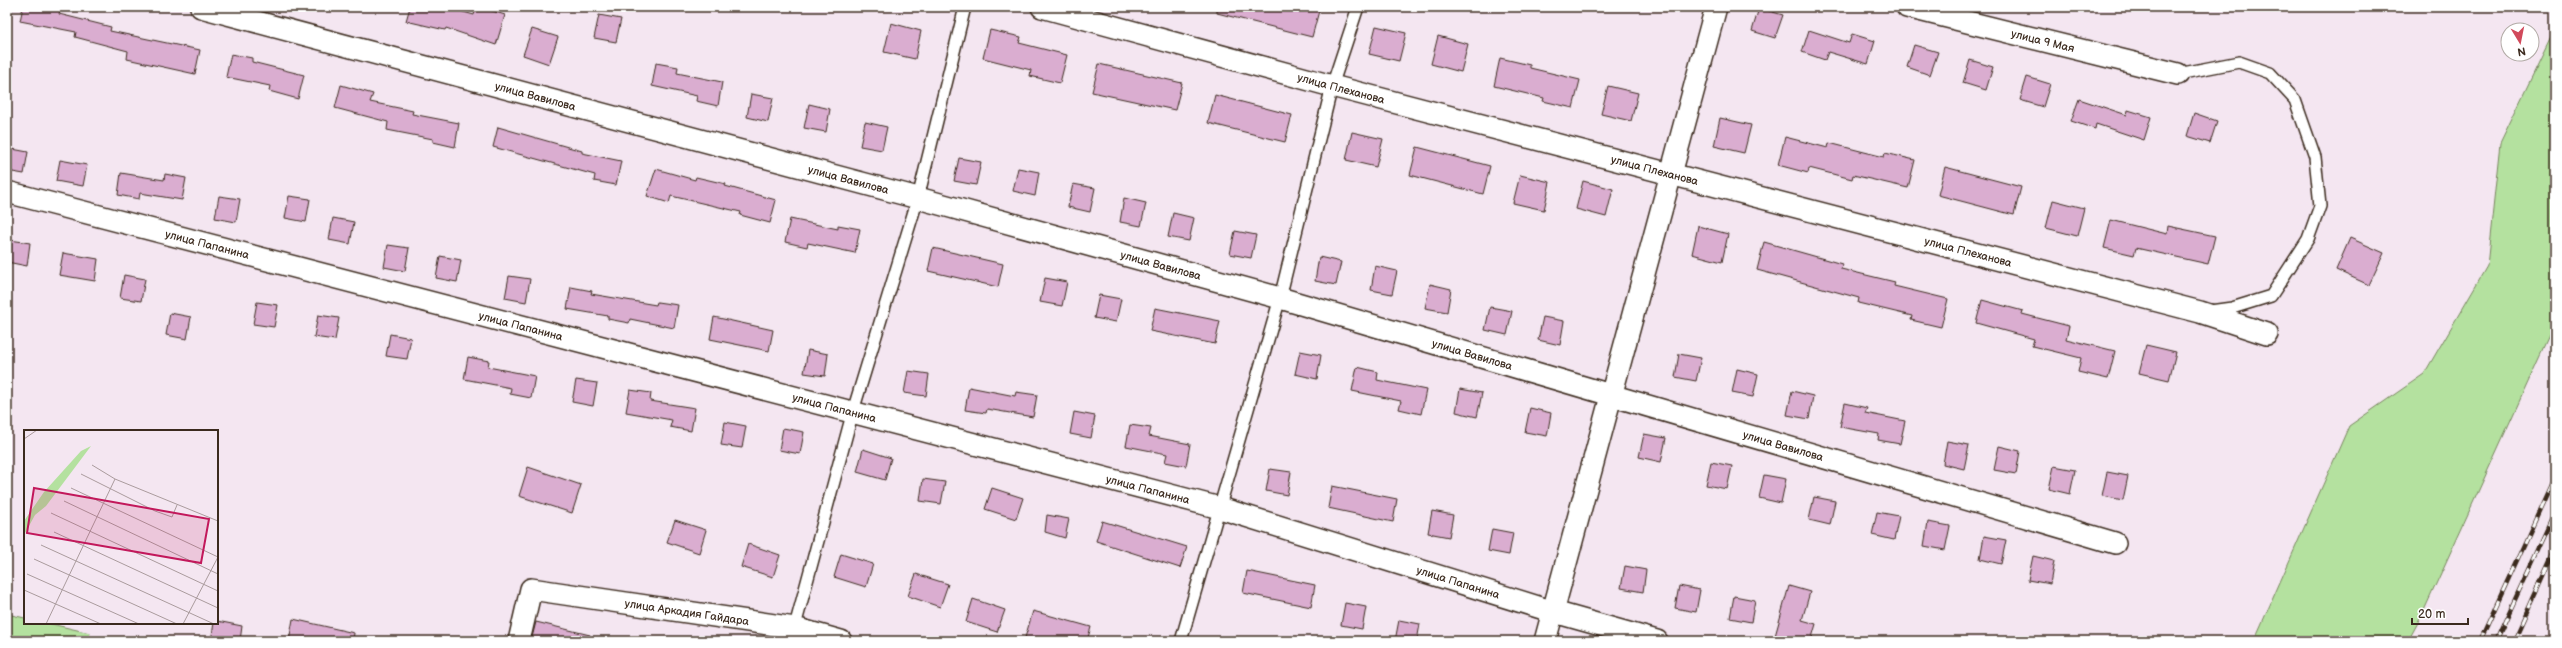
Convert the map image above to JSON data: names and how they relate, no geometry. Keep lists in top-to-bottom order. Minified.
{"streets":{"street":["улица 9 Мая","улица Плеханова","улица Вавилова","улица Папанина","улица Аркадия Гайдара"]},"scale_bar":"20 m","north":"bottom"}
